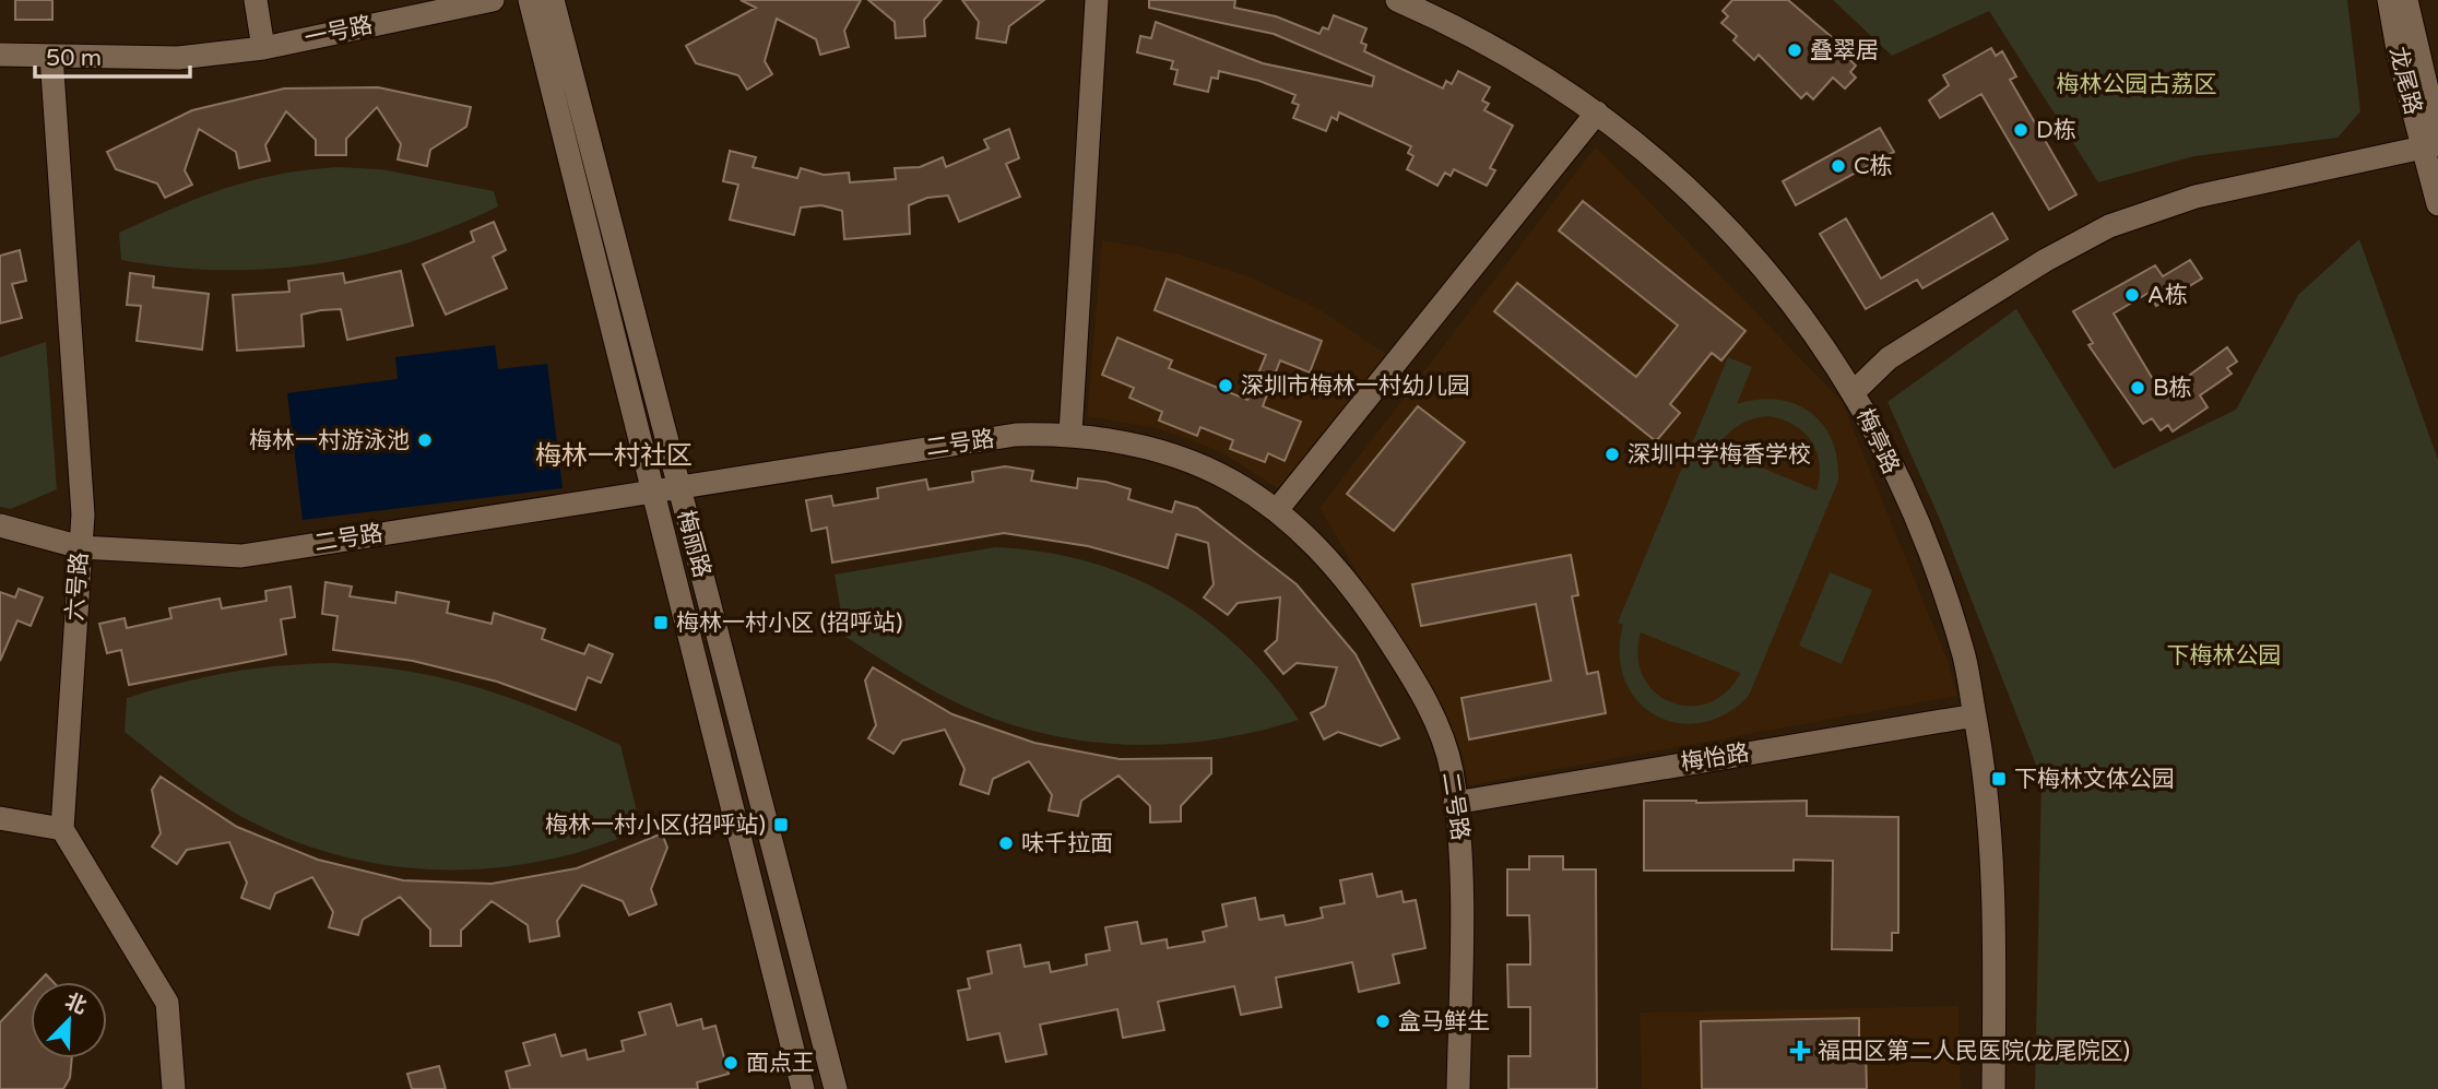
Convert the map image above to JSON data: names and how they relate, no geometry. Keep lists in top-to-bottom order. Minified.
{"streets":{"street":["一号路","龙尾路","梅亭路","二号路","梅丽路","六号路","梅怡路"]},"crossings":[["一号路","六号路"],["梅亭路","梅怡路"],["二号路","梅丽路"],["二号路","六号路"],["二号路","梅怡路"]],"districts":["梅林一村社区"],"parks":["梅林公园古荔区","下梅林公园"],"places":{"other":["叠翠居","D栋","C栋","A栋","深圳市梅林一村幼儿园","B栋","梅林一村游泳池","深圳中学梅香学校","味千拉面","盒马鲜生","面点王"],"transit":["梅林一村小区 (招呼站)","下梅林文体公园","梅林一村小区(招呼站)"],"health":["福田区第二人民医院(龙尾院区)"]},"scale_bar":"50 m","north":"top right"}
